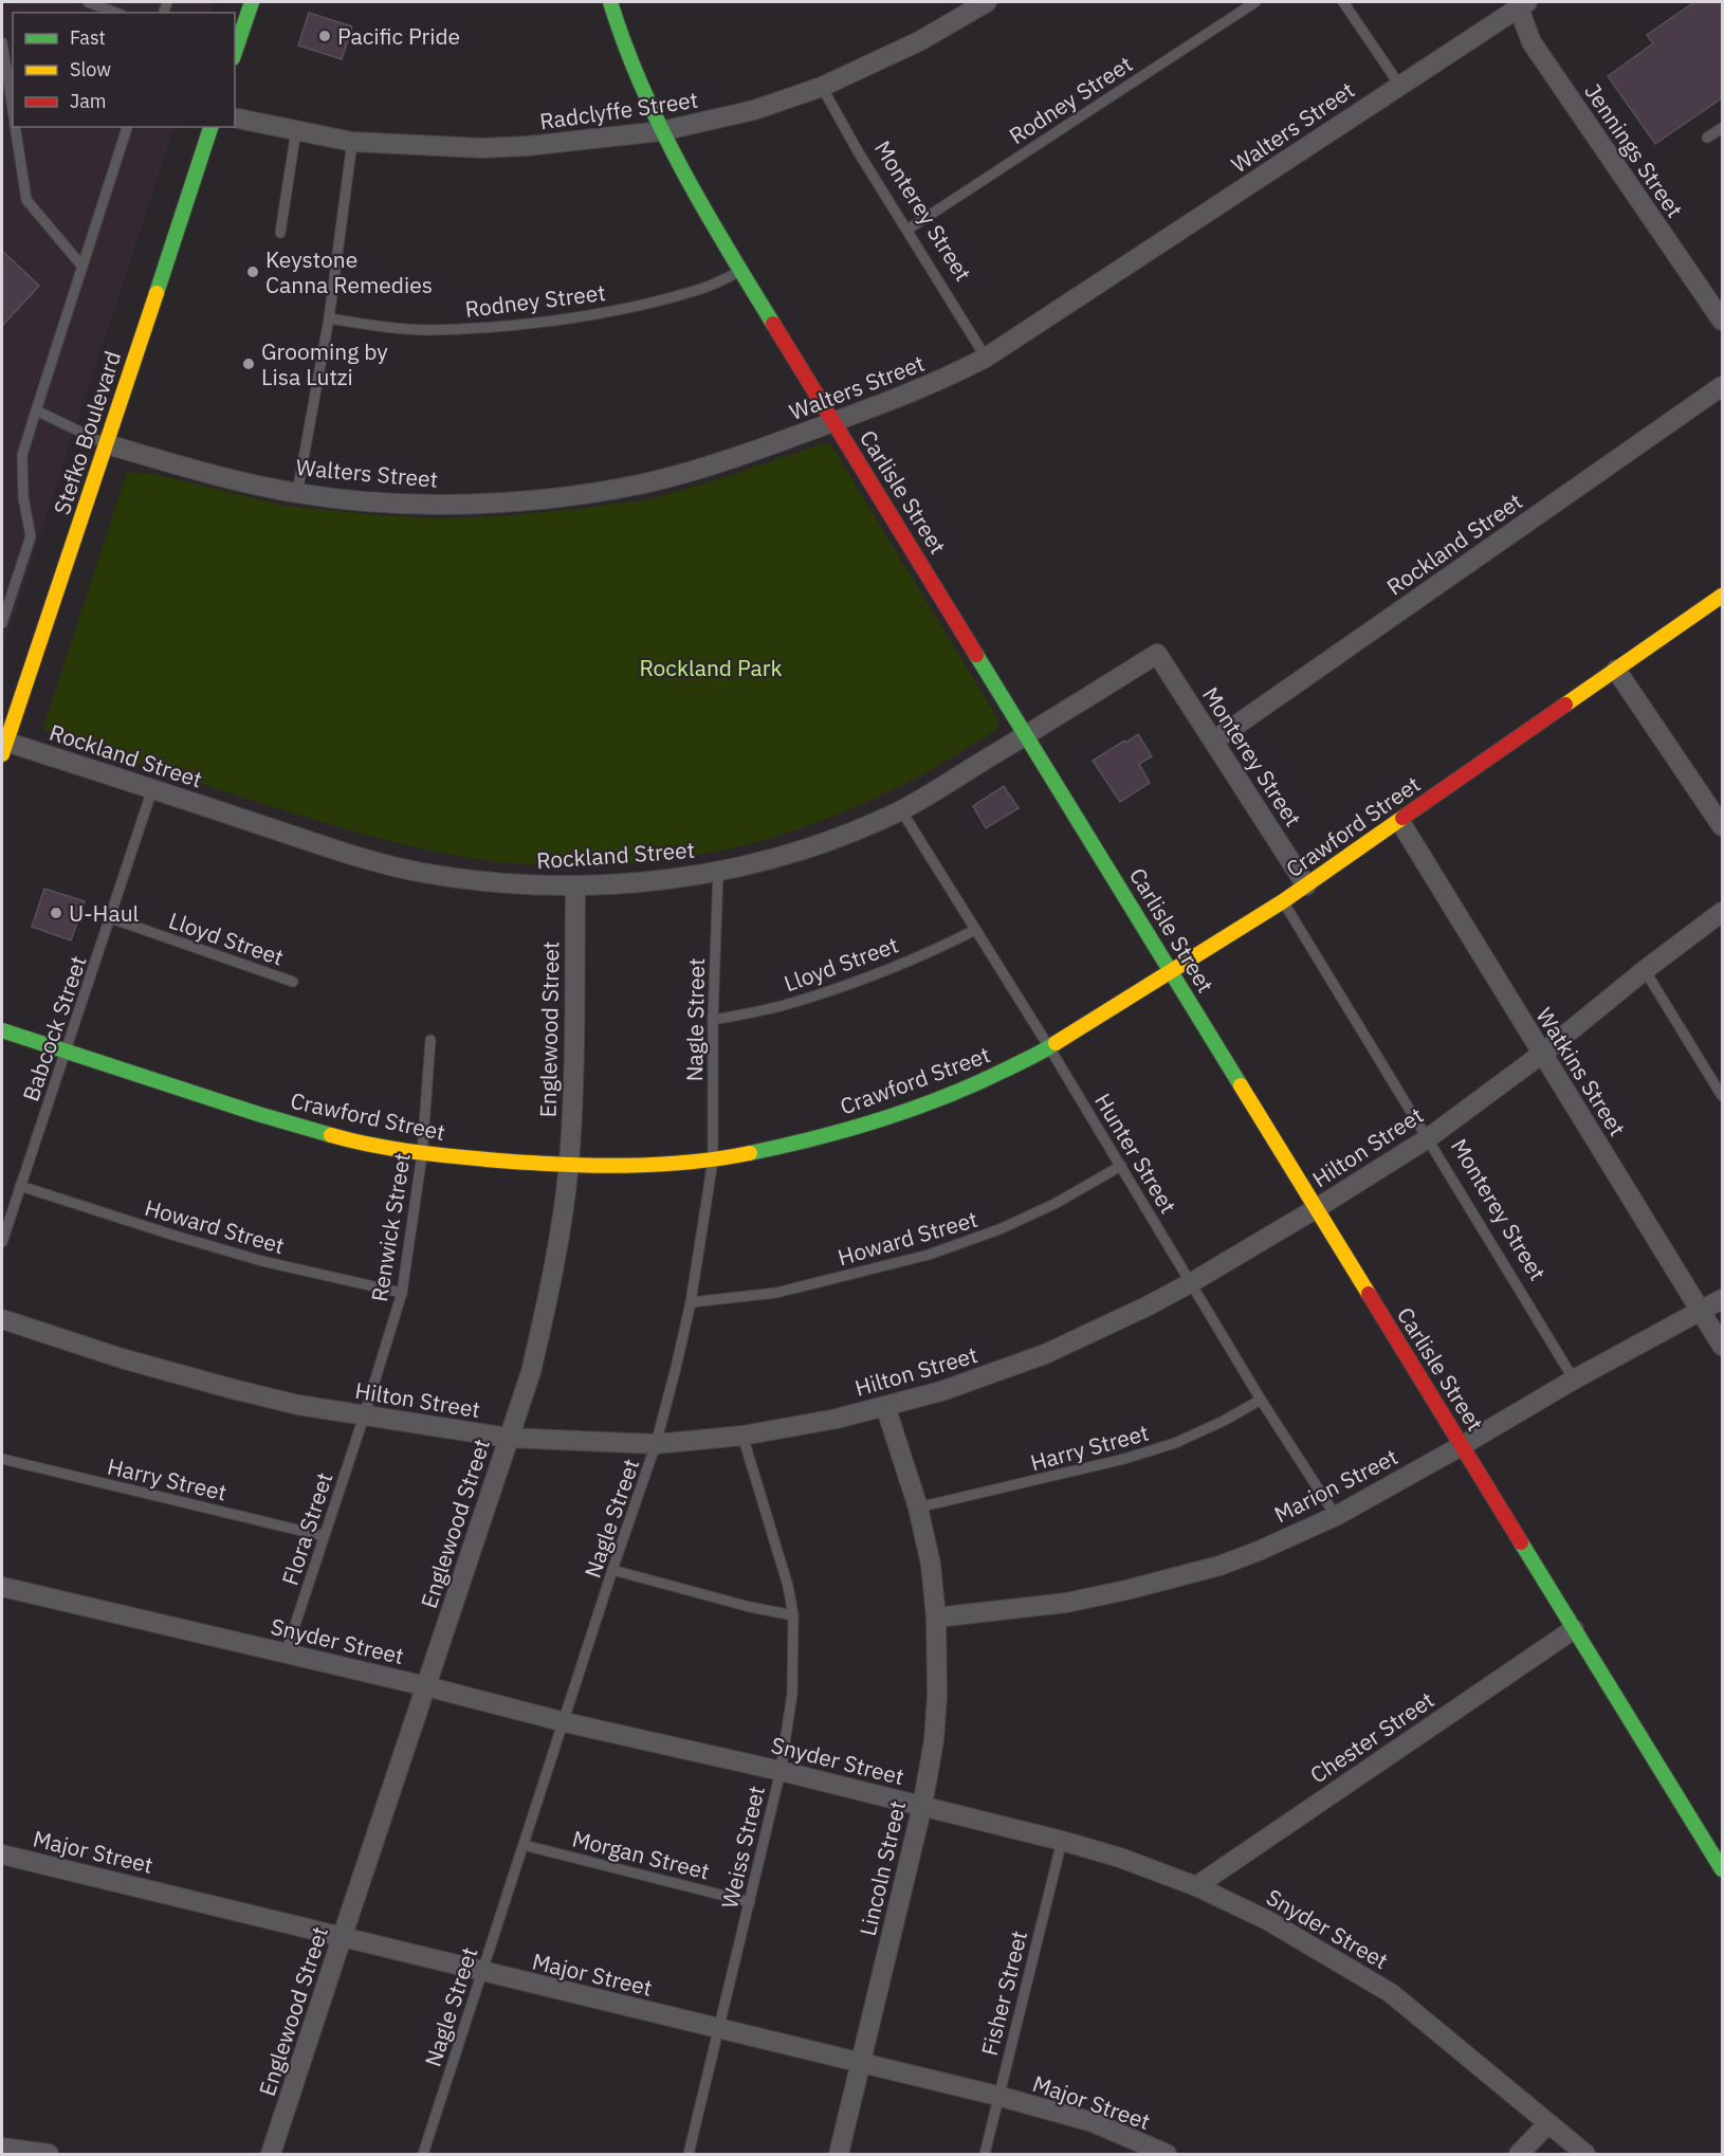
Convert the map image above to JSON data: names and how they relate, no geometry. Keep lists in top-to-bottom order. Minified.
{"streets":{"street":["Radclyffe Street","Walters Street","Jennings Street","Monterey Street","Stefko Boulevard","Carlisle Street","Rockland Street","Crawford Street","Englewood Street","Watkins Street","Hilton Street","Marion Street","Snyder Street","Chester Street","Major Street","Lincoln Street"],"lane":["Rodney Street","Lloyd Street","Nagle Street","Babcock Street","Hunter Street","Howard Street","Renwick Street","Harry Street","Flora Street","Weiss Street","Morgan Street","Fisher Street"]},"crossings":[["Rodney Street","Monterey Street"],["Rodney Street","Carlisle Street"],["Radclyffe Street","Monterey Street"],["Radclyffe Street","Carlisle Street"],["Walters Street","Jennings Street"],["Walters Street","Monterey Street"],["Walters Street","Stefko Boulevard"],["Walters Street","Carlisle Street"],["Monterey Street","Rockland Street"],["Monterey Street","Crawford Street"],["Monterey Street","Hilton Street"],["Monterey Street","Marion Street"],["Stefko Boulevard","Rockland Street"],["Carlisle Street","Rockland Street"],["Carlisle Street","Crawford Street"],["Carlisle Street","Hilton Street"],["Carlisle Street","Marion Street"],["Carlisle Street","Chester Street"],["Rockland Street","Nagle Street"],["Rockland Street","Babcock Street"],["Rockland Street","Englewood Street"],["Rockland Street","Hunter Street"],["Crawford Street","Nagle Street"],["Crawford Street","Babcock Street"],["Crawford Street","Englewood Street"],["Crawford Street","Watkins Street"],["Crawford Street","Hunter Street"],["Crawford Street","Renwick Street"],["Lloyd Street","Nagle Street"],["Lloyd Street","Babcock Street"],["Lloyd Street","Hunter Street"],["Nagle Street","Hilton Street"],["Nagle Street","Howard Street"],["Nagle Street","Snyder Street"],["Nagle Street","Major Street"],["Nagle Street","Morgan Street"],["Babcock Street","Howard Street"],["Englewood Street","Hilton Street"],["Englewood Street","Snyder Street"],["Englewood Street","Major Street"],["Watkins Street","Hilton Street"],["Watkins Street","Marion Street"],["Hilton Street","Hunter Street"],["Hilton Street","Renwick Street"],["Hilton Street","Flora Street"],["Hilton Street","Weiss Street"],["Hilton Street","Lincoln Street"],["Hunter Street","Howard Street"],["Hunter Street","Harry Street"],["Hunter Street","Marion Street"],["Howard Street","Renwick Street"],["Renwick Street","Flora Street"],["Harry Street","Flora Street"],["Harry Street","Lincoln Street"],["Marion Street","Lincoln Street"],["Flora Street","Snyder Street"],["Snyder Street","Chester Street"],["Snyder Street","Weiss Street"],["Snyder Street","Lincoln Street"],["Snyder Street","Fisher Street"],["Weiss Street","Major Street"],["Weiss Street","Morgan Street"],["Major Street","Lincoln Street"],["Major Street","Fisher Street"]],"parks":["Rockland Park"],"places":["Pacific Pride","Keystone Canna Remedies","Grooming by Lisa Lutzi","U-Haul"],"legend":["Fast","Slow","Jam"]}
